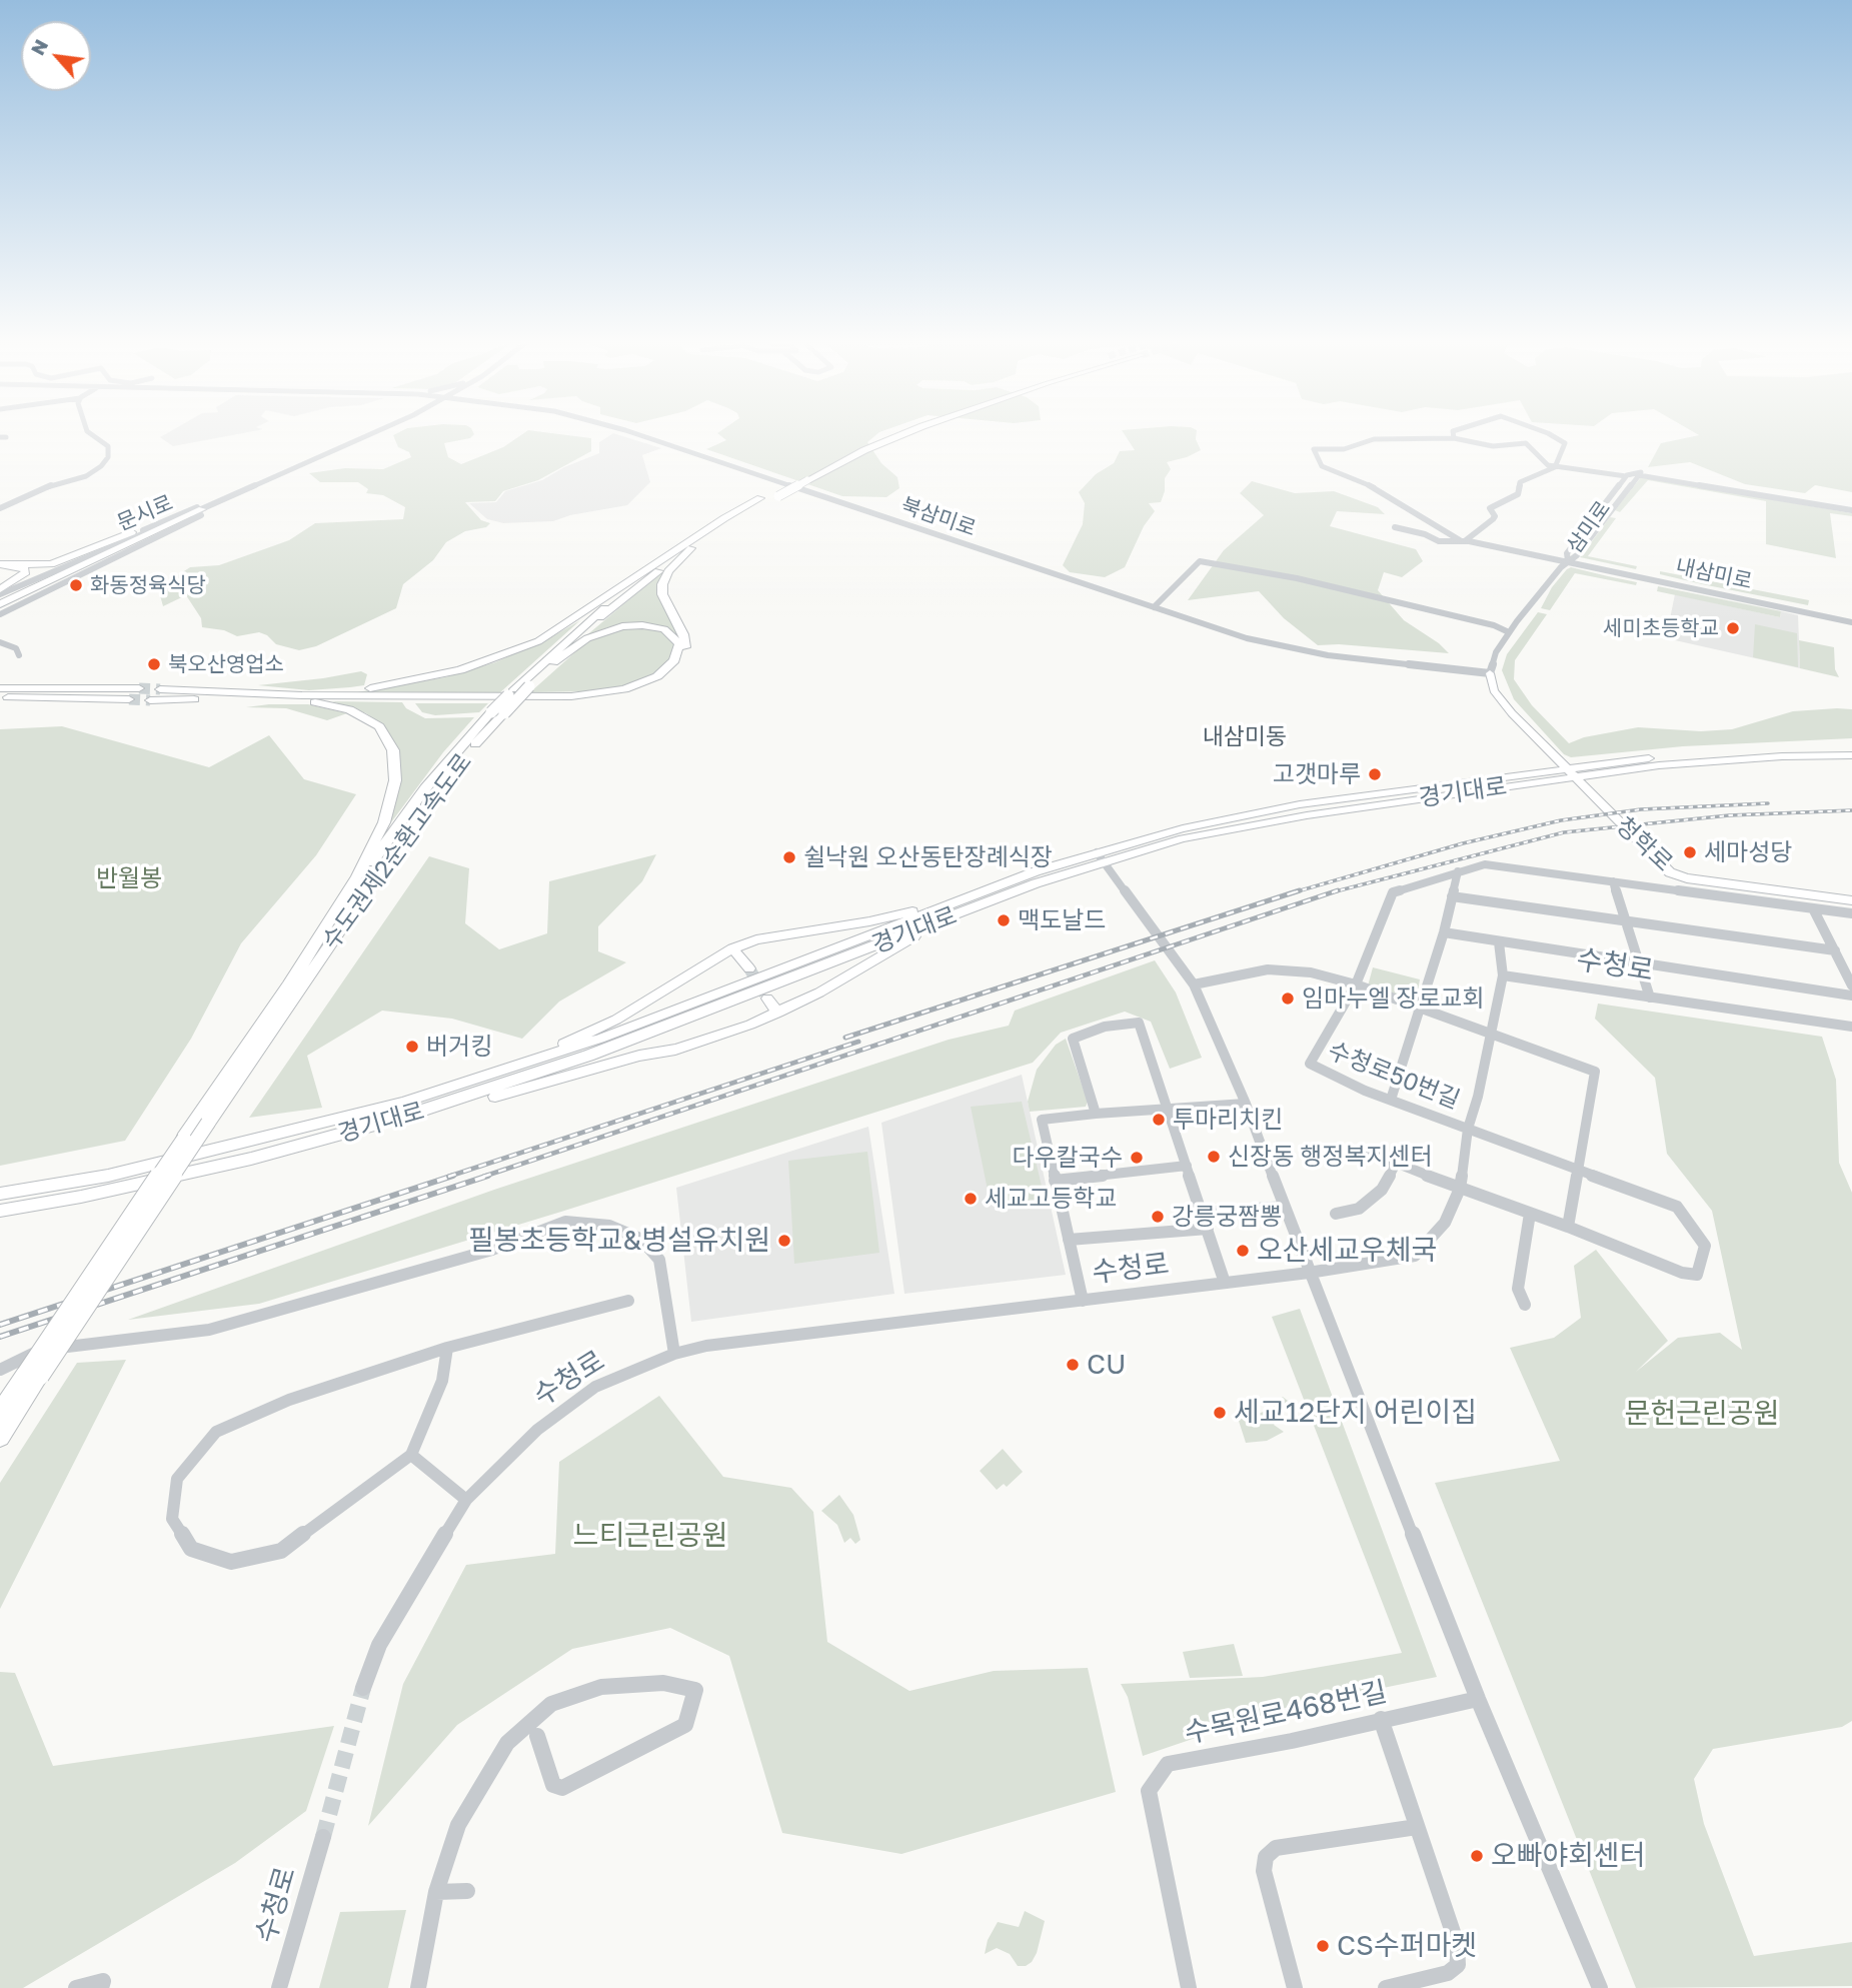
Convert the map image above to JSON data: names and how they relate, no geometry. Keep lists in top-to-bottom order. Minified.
{"streets":{"highway":["수도권제2순환고속도로"],"main road":["경기대로","청학로"],"street":["문시로","북삼미로","삼미로","내삼미로","수청로","수청로50번길","수목원로468번길"]},"crossings":[["북삼미로","삼미로"],["삼미로","내삼미로"],["경기대로","청학로"],["수청로","수청로50번길"]],"districts":["내삼미동"],"parks":["반월봉","문헌근린공원","느티근린공원"],"places":["화동정육식당","세미초등학교","북오산영업소","고갯마루","세마성당","쉴낙원 오산동탄장례식장","맥도날드","임마누엘 장로교회","버거킹","투마리치킨","신장동 행정복지센터","다우칼국수","세교고등학교","강릉궁짬뽕","필봉초등학교&병설유치원","오산세교우체국","CU","세교12단지 어린이집","오빠야회센터","CS수퍼마켓"],"north":"top left"}
